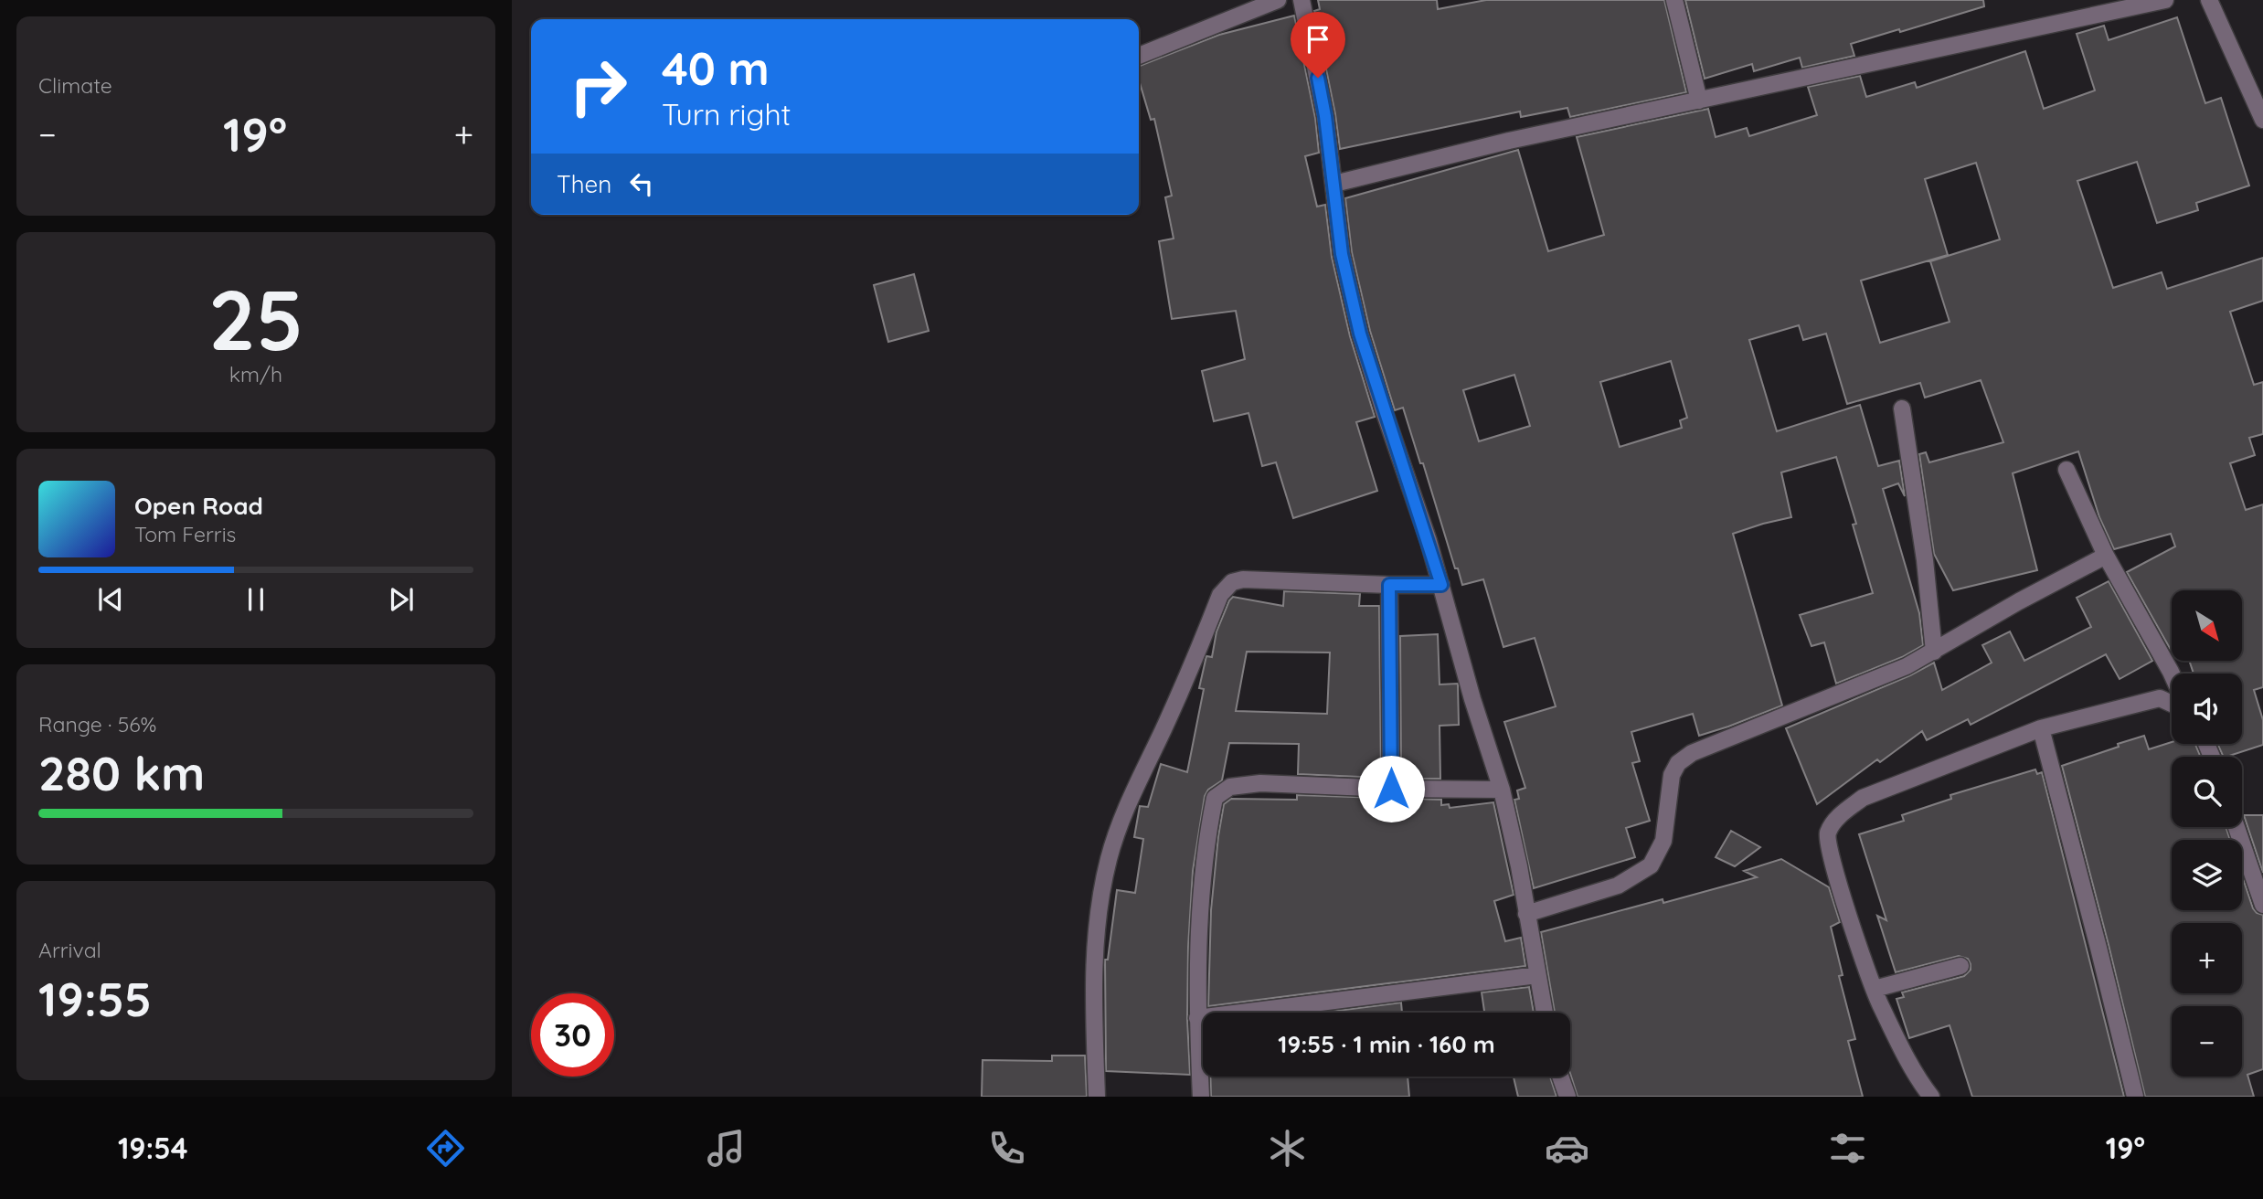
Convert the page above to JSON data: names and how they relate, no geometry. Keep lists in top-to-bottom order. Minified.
{"north":"bottom right","page":{"tile":["Climate",["25","km/h"],["Range · 56%","280 km"],["Arrival","19:55"]],"turn":["40 m","Turn right"],"heat":["−","19°","+"],"then":"Then","song":["Open Road","Tom Ferris"],"map_buttons":["+","−"],"limit":"30","trip":"19:55 · 1 min · 160 m","tabs":["19:54","19°"]}}
